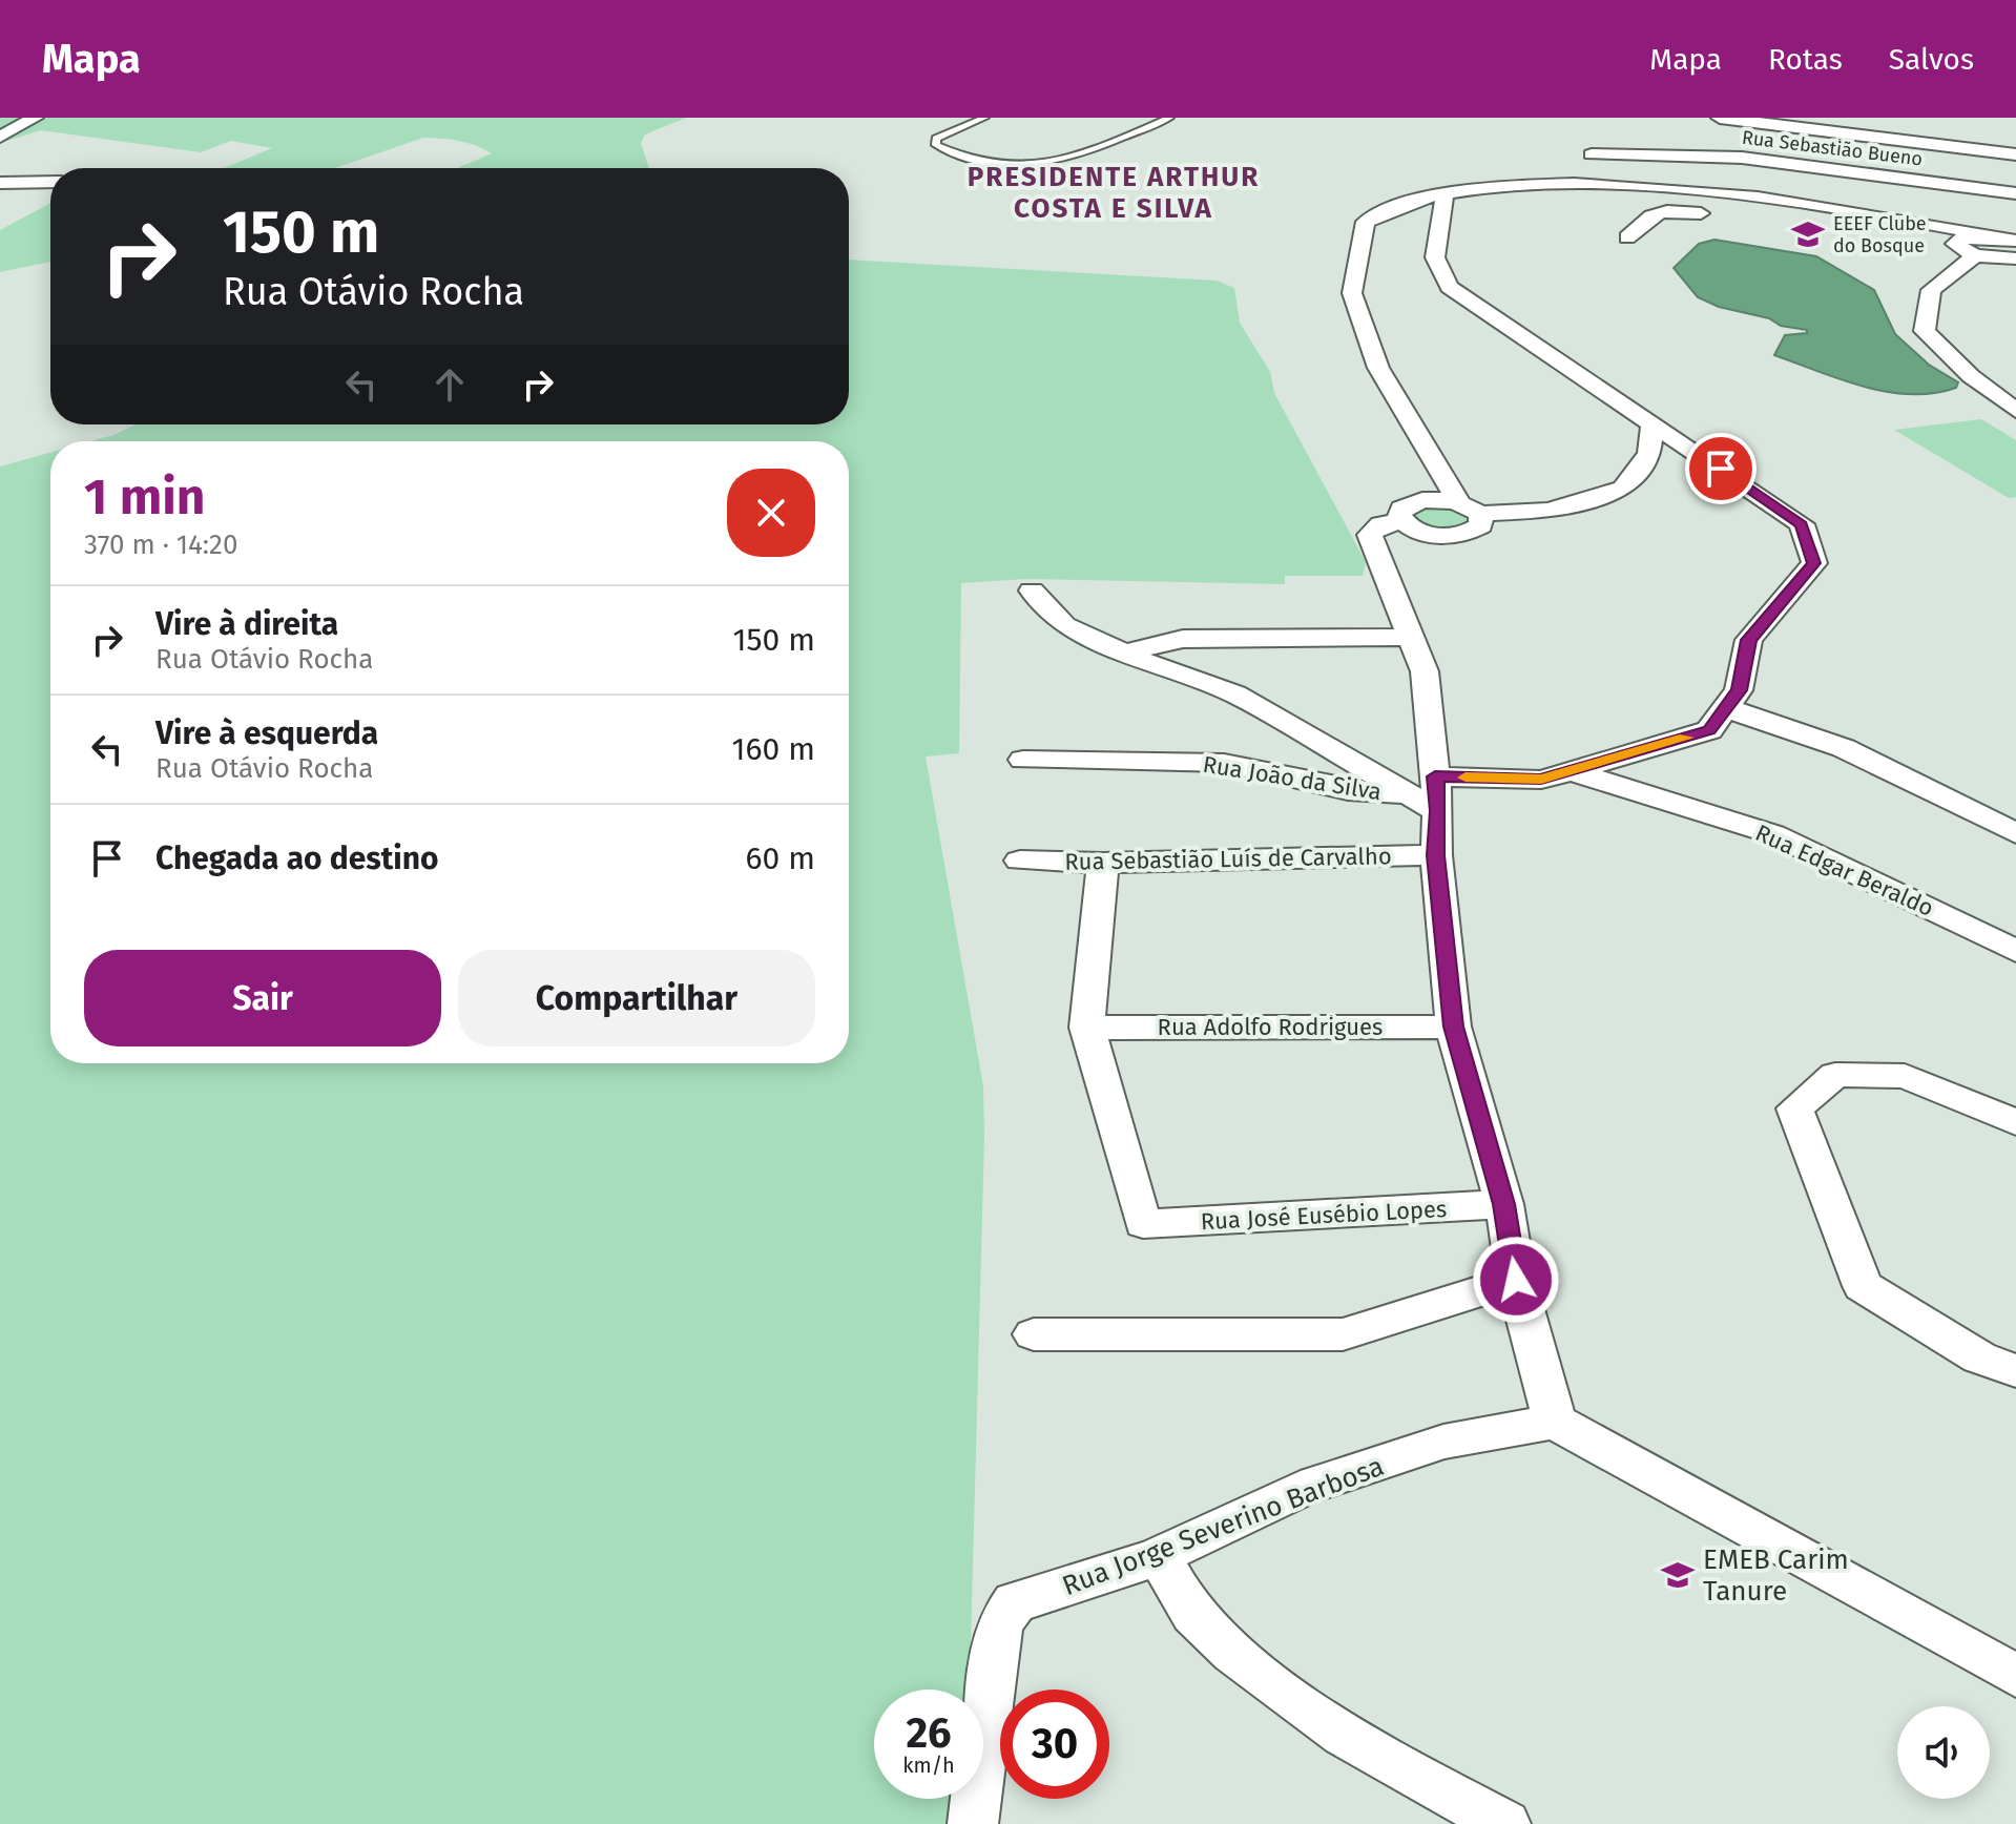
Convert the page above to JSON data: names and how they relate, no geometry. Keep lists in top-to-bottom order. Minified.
{"streets":{"street":["Rua Sebastião Bueno","Rua João da Silva","Rua Sebastião Luís de Carvalho","Rua Edgar Beraldo","Rua Adolfo Rodrigues","Rua José Eusébio Lopes","Rua Jorge Severino Barbosa"]},"crossings":[["Rua João da Silva","Rua Edgar Beraldo"],["Rua Adolfo Rodrigues","Rua José Eusébio Lopes"]],"districts":["PRESIDENTE ARTHUR COSTA E SILVA"],"places":{"school or university":["EEEF Clube do Bosque","EMEB Carim Tanure"]},"page":{"header":"Mapa","nav":["Mapa","Rotas","Salvos"],"turn":["150 m","Rua Otávio Rocha"],"heading":["1 min","370 m · 14:20"],"list":[{"name":"Vire à direita","note":"Rua Otávio Rocha","value":"150 m"},{"name":"Vire à esquerda","note":"Rua Otávio Rocha","value":"160 m"},{"name":"Chegada ao destino","value":"60 m"}],"buttons":["Sair","Compartilhar"],"speed":"26 km/h","limit":"30"}}
